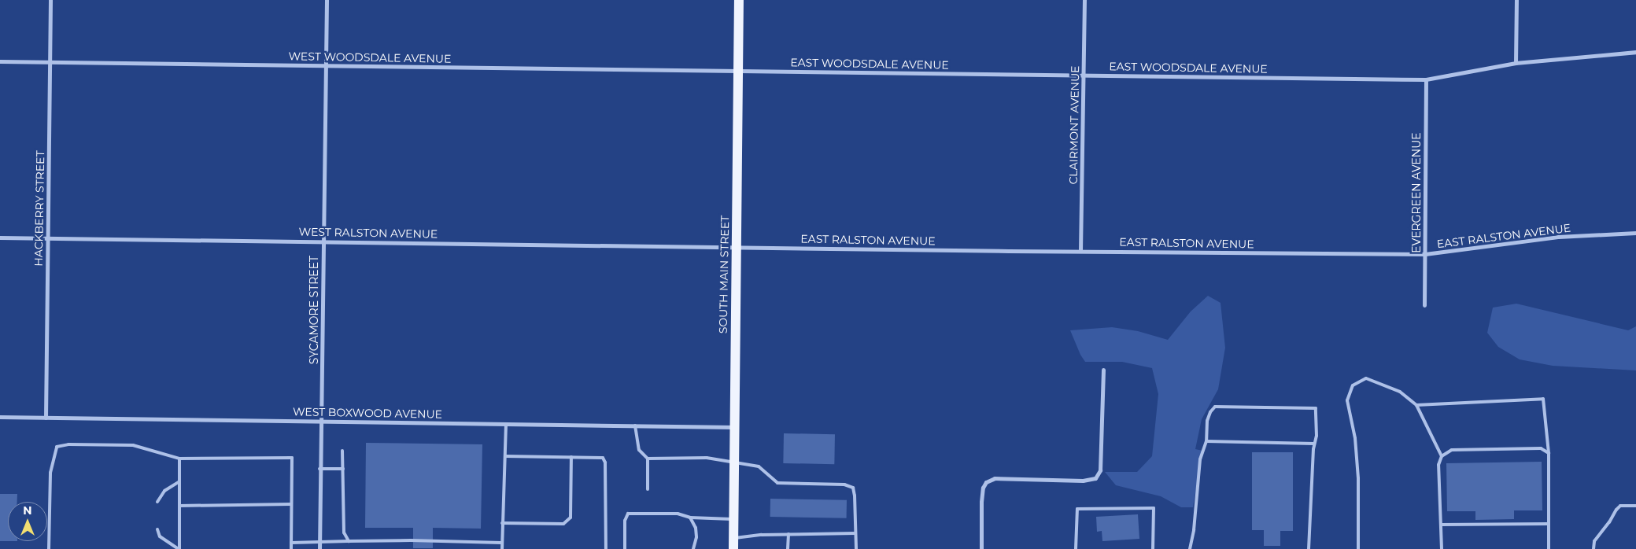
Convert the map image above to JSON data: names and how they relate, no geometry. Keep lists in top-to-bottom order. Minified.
{"streets":{"main road":["SOUTH MAIN STREET"],"street":["WEST WOODSDALE AVENUE","EAST WOODSDALE AVENUE","CLAIRMONT AVENUE","EVERGREEN AVENUE","HACKBERRY STREET","WEST RALSTON AVENUE","EAST RALSTON AVENUE","SYCAMORE STREET","WEST BOXWOOD AVENUE"]},"crossings":[["WEST WOODSDALE AVENUE","EAST WOODSDALE AVENUE"],["WEST WOODSDALE AVENUE","HACKBERRY STREET"],["WEST WOODSDALE AVENUE","SOUTH MAIN STREET"],["WEST WOODSDALE AVENUE","SYCAMORE STREET"],["EAST WOODSDALE AVENUE","CLAIRMONT AVENUE"],["EAST WOODSDALE AVENUE","EVERGREEN AVENUE"],["EAST WOODSDALE AVENUE","SOUTH MAIN STREET"],["CLAIRMONT AVENUE","EAST RALSTON AVENUE"],["EVERGREEN AVENUE","EAST RALSTON AVENUE"],["HACKBERRY STREET","WEST RALSTON AVENUE"],["HACKBERRY STREET","WEST BOXWOOD AVENUE"],["WEST RALSTON AVENUE","EAST RALSTON AVENUE"],["WEST RALSTON AVENUE","SOUTH MAIN STREET"],["WEST RALSTON AVENUE","SYCAMORE STREET"],["EAST RALSTON AVENUE","SOUTH MAIN STREET"],["SOUTH MAIN STREET","WEST BOXWOOD AVENUE"],["SYCAMORE STREET","WEST BOXWOOD AVENUE"]],"north":"top"}
